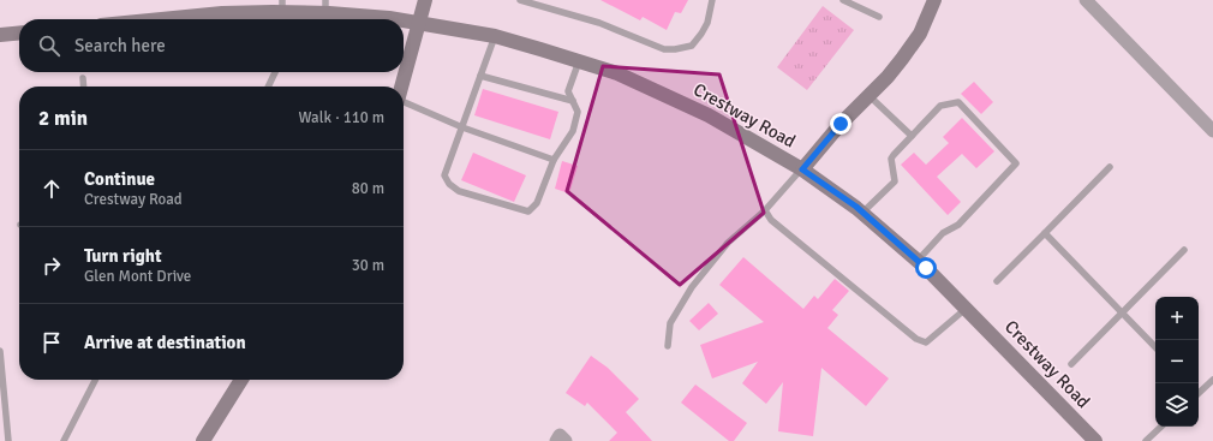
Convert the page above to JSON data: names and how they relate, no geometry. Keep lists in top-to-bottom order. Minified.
{"streets":{"main road":["Crestway Road"]},"page":{"search":"Search here","heading":["2 min","Walk · 110 m"],"list":[["Continue","Crestway Road","80 m"],["Turn right","Glen Mont Drive","30 m"],"Arrive at destination"],"map_buttons":["+","−"]}}
